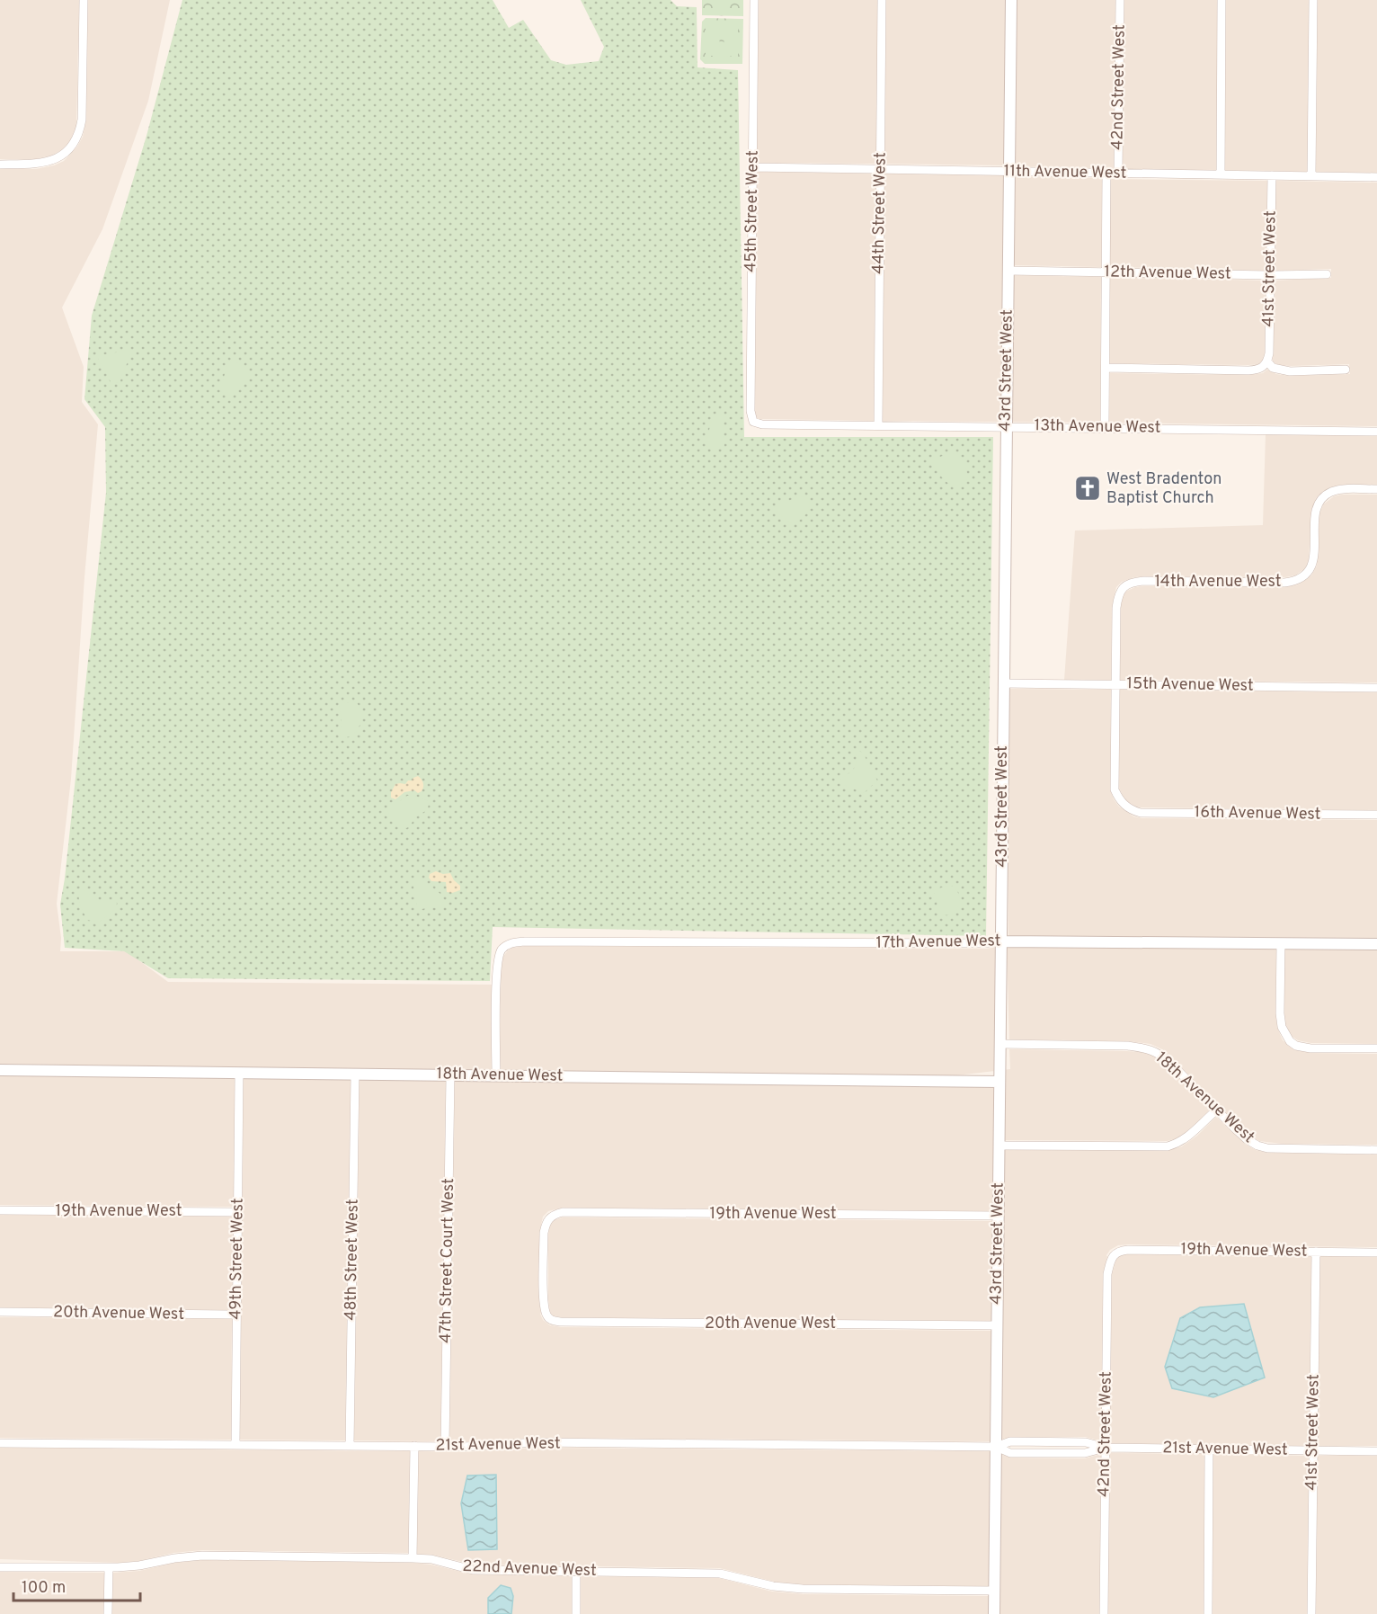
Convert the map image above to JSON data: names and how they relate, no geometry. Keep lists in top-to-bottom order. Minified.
{"streets":{"street":["42nd Street West","11th Avenue West","45th Street West","44th Street West","41st Street West","12th Avenue West","43rd Street West","13th Avenue West","14th Avenue West","15th Avenue West","16th Avenue West","17th Avenue West","18th Avenue West","19th Avenue West","49th Street West","48th Street West","47th Street Court West","20th Avenue West","21st Avenue West","22nd Avenue West"]},"crossings":[["42nd Street West","11th Avenue West"],["42nd Street West","12th Avenue West"],["42nd Street West","13th Avenue West"],["42nd Street West","19th Avenue West"],["42nd Street West","21st Avenue West"],["11th Avenue West","45th Street West"],["11th Avenue West","44th Street West"],["11th Avenue West","41st Street West"],["11th Avenue West","43rd Street West"],["45th Street West","13th Avenue West"],["44th Street West","13th Avenue West"],["41st Street West","12th Avenue West"],["41st Street West","19th Avenue West"],["41st Street West","21st Avenue West"],["12th Avenue West","43rd Street West"],["43rd Street West","13th Avenue West"],["43rd Street West","15th Avenue West"],["43rd Street West","17th Avenue West"],["43rd Street West","18th Avenue West"],["43rd Street West","19th Avenue West"],["43rd Street West","20th Avenue West"],["43rd Street West","21st Avenue West"],["43rd Street West","22nd Avenue West"],["14th Avenue West","15th Avenue West"],["14th Avenue West","16th Avenue West"],["15th Avenue West","16th Avenue West"],["17th Avenue West","18th Avenue West"],["18th Avenue West","49th Street West"],["18th Avenue West","48th Street West"],["18th Avenue West","47th Street Court West"],["19th Avenue West","49th Street West"],["19th Avenue West","20th Avenue West"],["49th Street West","20th Avenue West"],["49th Street West","21st Avenue West"],["48th Street West","21st Avenue West"],["47th Street Court West","21st Avenue West"]],"places":{"church":["West Bradenton Baptist Church"]},"scale_bar":"100 m"}
